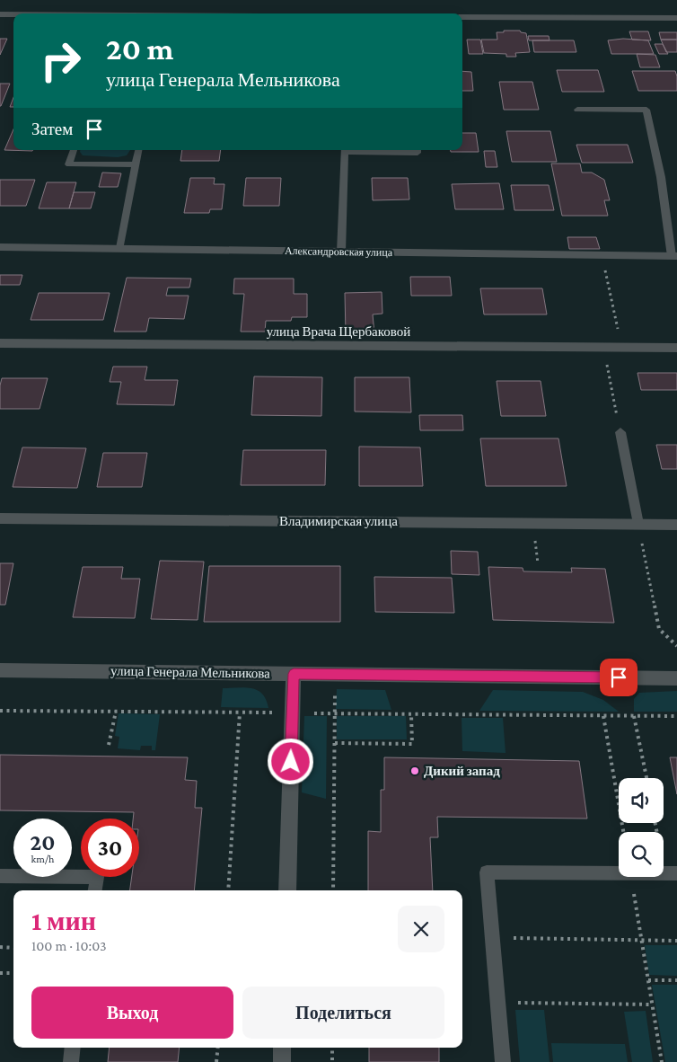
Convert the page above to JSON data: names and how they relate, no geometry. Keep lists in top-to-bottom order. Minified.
{"streets":{"street":["Александровская улица","улица Врача Щербаковой","Владимирская улица","улица Генерала Мельникова"]},"places":["Дикий запад"],"page":{"turn":["20 m","улица Генерала Мельникова"],"then":"Затем","speed":"20 km/h","limit":"30","heading":["1 мин","100 m · 10:03"],"buttons":["Выход","Поделиться"]}}
